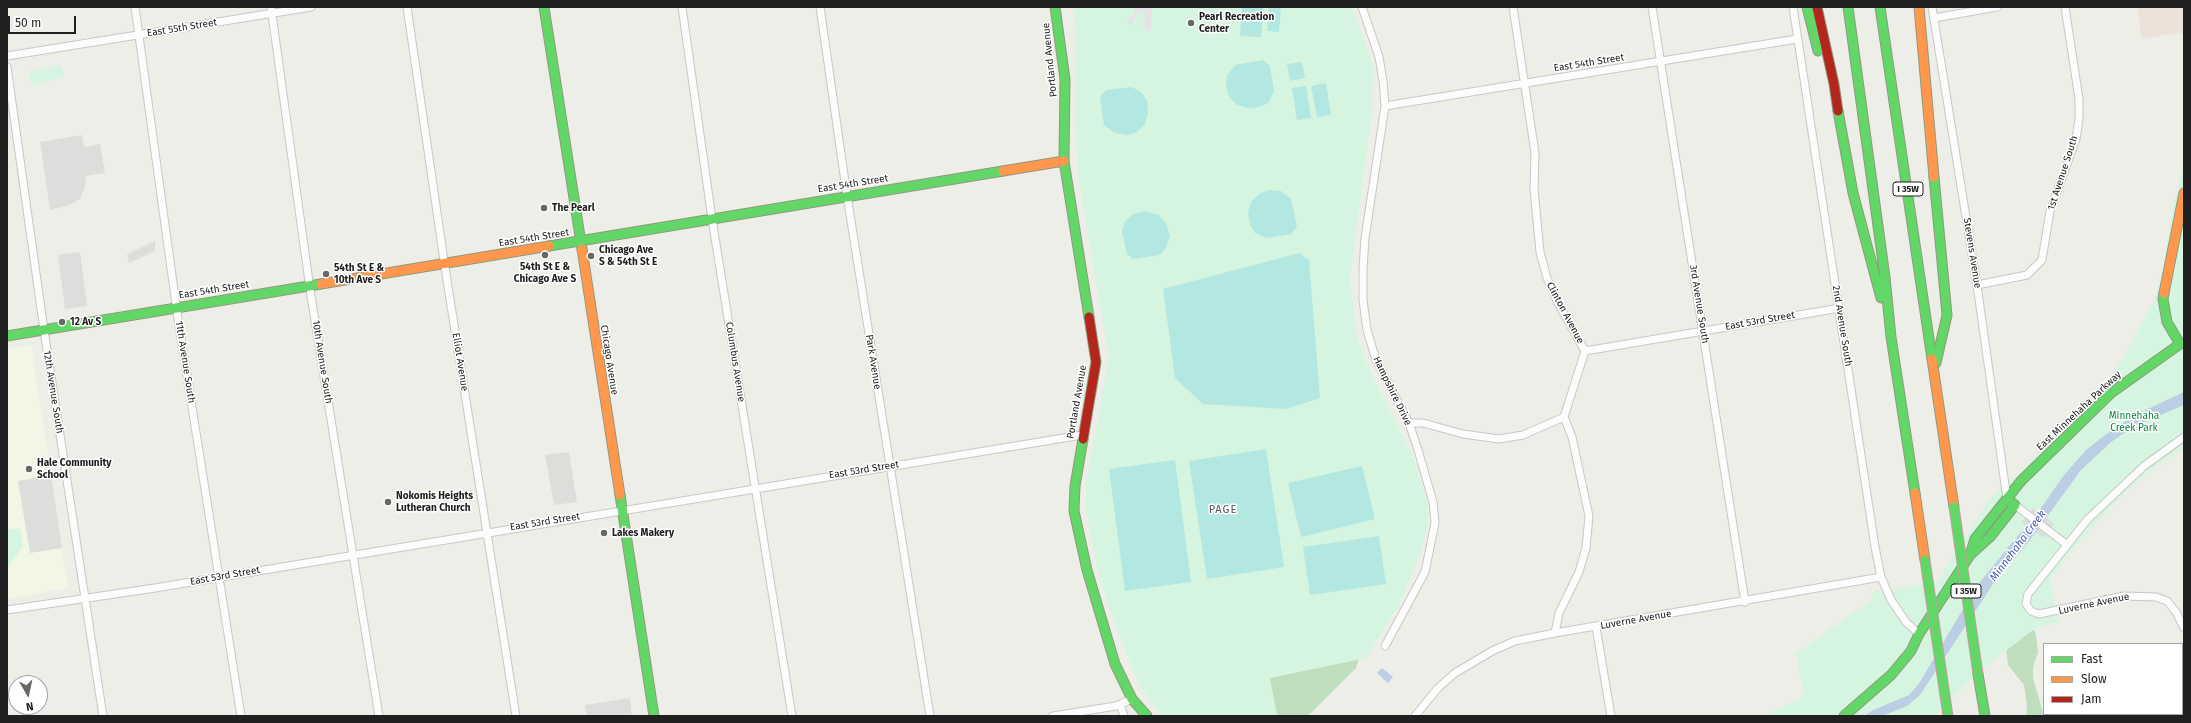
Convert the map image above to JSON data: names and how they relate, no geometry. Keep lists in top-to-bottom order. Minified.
{"streets":{"main road":["Portland Avenue","East 54th Street","I 35W","Chicago Avenue","East Minnehaha Parkway"],"street":["East 55th Street","1st Avenue South","Stevens Avenue","3rd Avenue South","Clinton Avenue","East 53rd Street","2nd Avenue South","11th Avenue South","10th Avenue South","Elliot Avenue","Columbus Avenue","Park Avenue","Hampshire Drive","12th Avenue South","Luverne Avenue"]},"crossings":[["East 55th Street","11th Avenue South"],["East 55th Street","10th Avenue South"],["Portland Avenue","East 54th Street"],["Portland Avenue","East 53rd Street"],["East 54th Street","3rd Avenue South"],["East 54th Street","Clinton Avenue"],["East 54th Street","2nd Avenue South"],["East 54th Street","Chicago Avenue"],["East 54th Street","11th Avenue South"],["East 54th Street","10th Avenue South"],["East 54th Street","Elliot Avenue"],["East 54th Street","Columbus Avenue"],["East 54th Street","Park Avenue"],["East 54th Street","Hampshire Drive"],["East 54th Street","12th Avenue South"],["1st Avenue South","Stevens Avenue"],["Stevens Avenue","East Minnehaha Parkway"],["3rd Avenue South","East 53rd Street"],["3rd Avenue South","Luverne Avenue"],["Clinton Avenue","East 53rd Street"],["East 53rd Street","2nd Avenue South"],["East 53rd Street","Chicago Avenue"],["East 53rd Street","11th Avenue South"],["East 53rd Street","10th Avenue South"],["East 53rd Street","Elliot Avenue"],["East 53rd Street","Columbus Avenue"],["East 53rd Street","Park Avenue"],["East 53rd Street","12th Avenue South"],["2nd Avenue South","East Minnehaha Parkway"],["2nd Avenue South","Luverne Avenue"]],"districts":["PAGE"],"water":["Minnehaha Creek"],"parks":["Minnehaha Creek Park"],"places":["Pearl Recreation Center","The Pearl","54th St E & Chicago Ave S","Chicago Ave S & 54th St E","54th St E & 10th Ave S","12 Av S","Hale Community School","Nokomis Heights Lutheran Church","Lakes Makery"],"legend":["Fast","Slow","Jam"],"scale_bar":"50 m","north":"bottom"}
